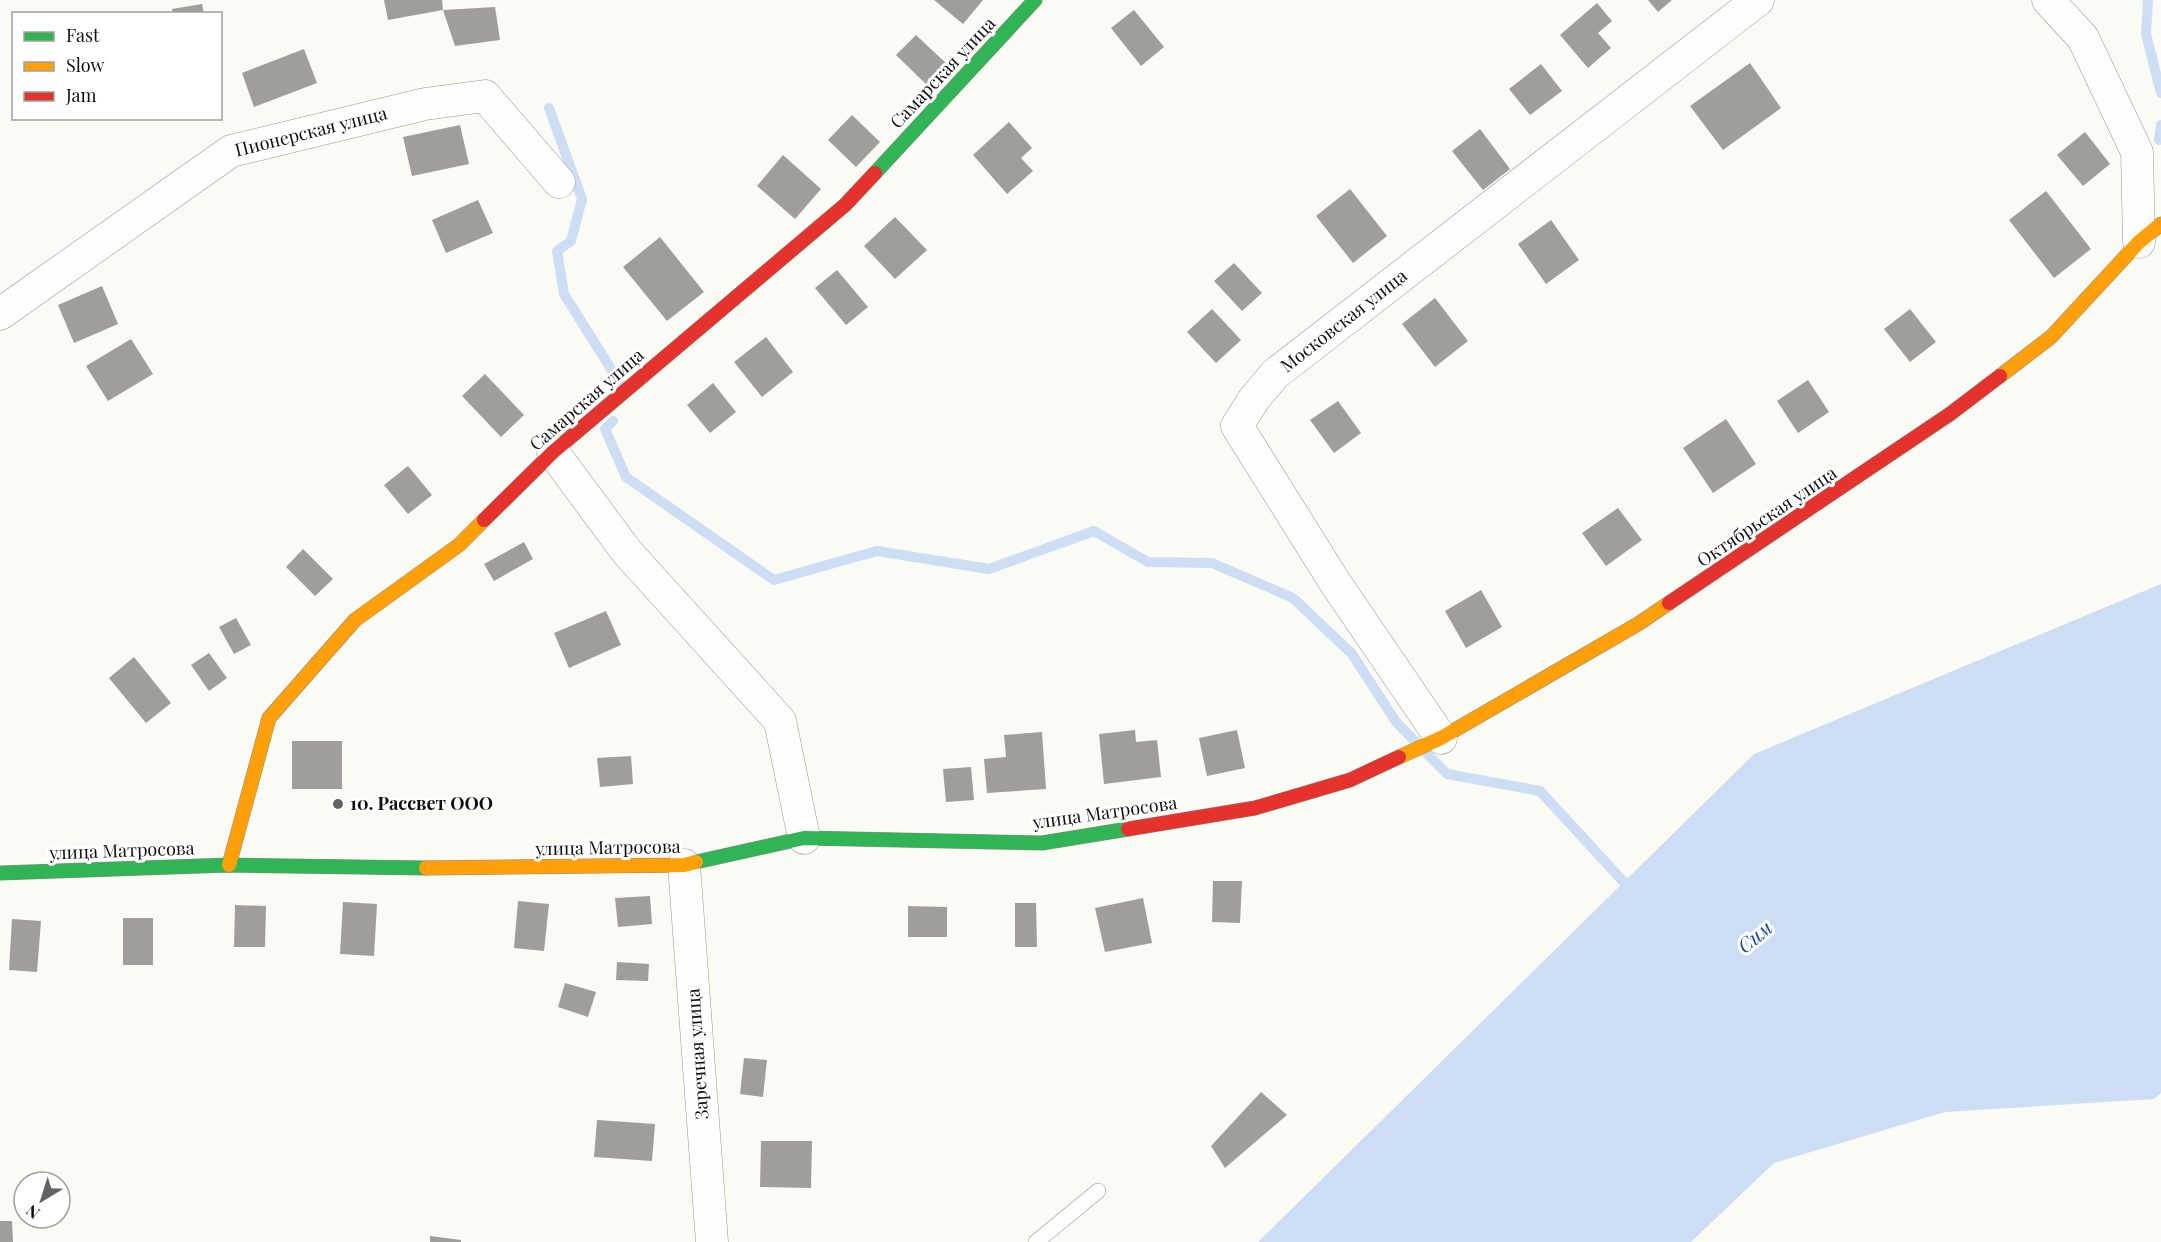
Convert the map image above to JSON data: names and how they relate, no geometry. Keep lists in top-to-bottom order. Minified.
{"streets":{"main road":["Самарская улица","Октябрьская улица","улица Матросова"],"street":["Пионерская улица","Московская улица","Заречная улица"]},"crossings":[["Самарская улица","улица Матросова"],["Московская улица","Октябрьская улица"],["Октябрьская улица","улица Матросова"],["улица Матросова","Заречная улица"]],"water":["Сим"],"places":["10. Рассвет ООО"],"legend":["Fast","Slow","Jam"],"north":"bottom left"}
